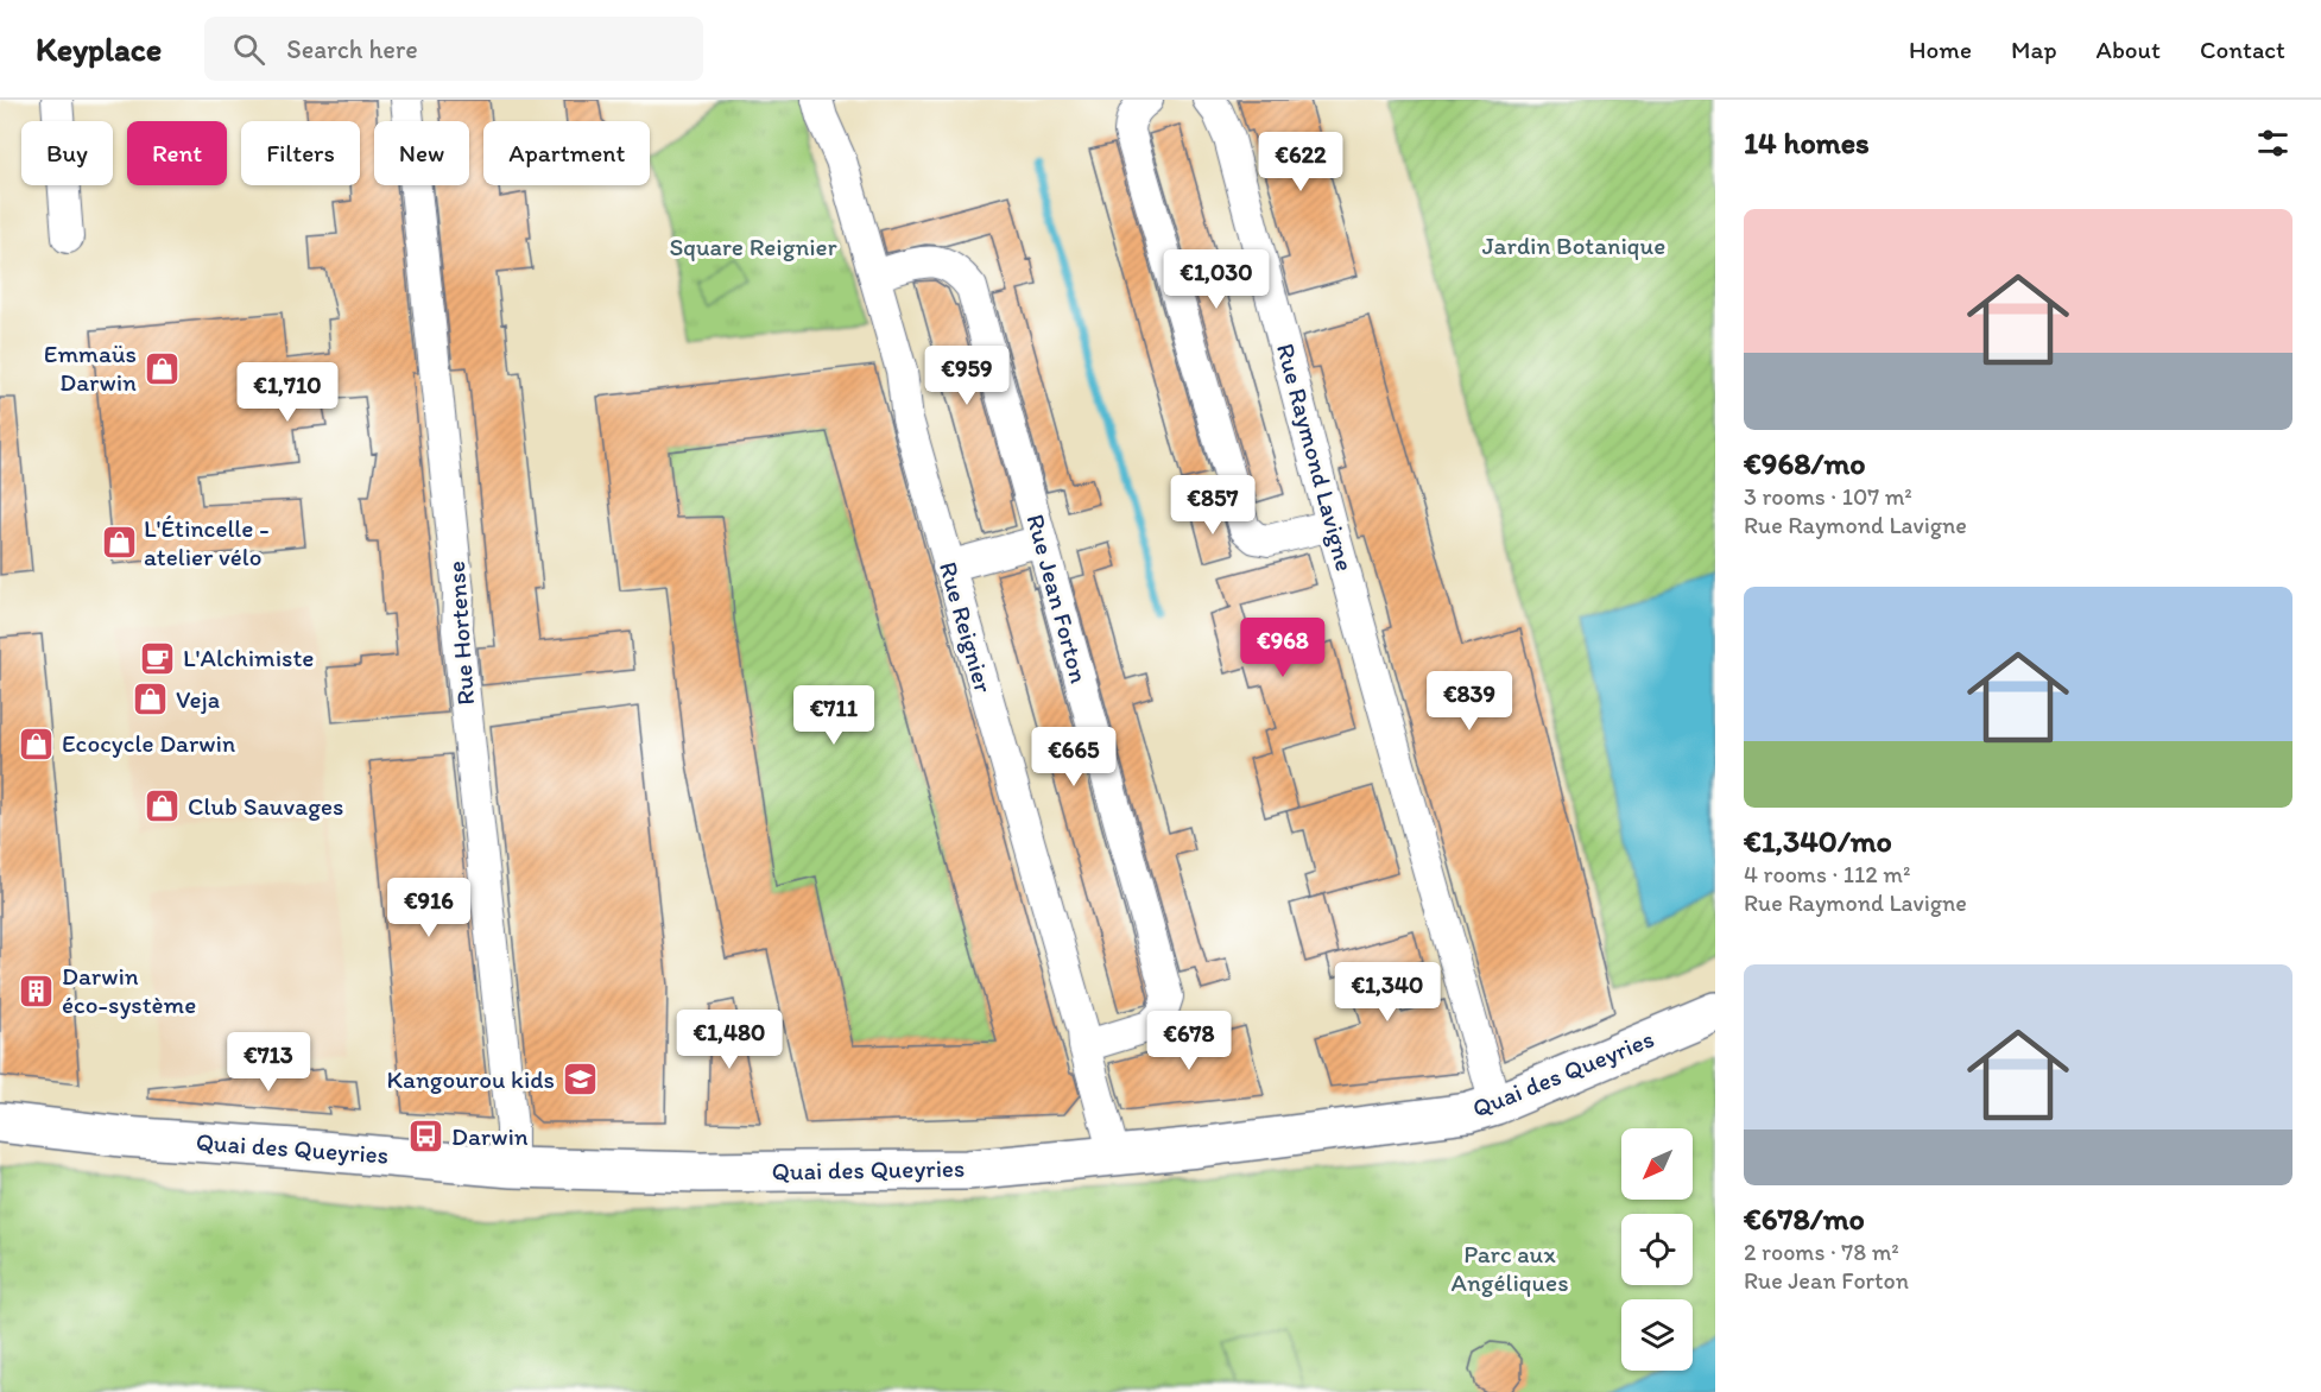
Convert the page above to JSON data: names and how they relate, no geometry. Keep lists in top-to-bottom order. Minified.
{"streets":{"main road":["Quai des Queyries"],"street":["Rue Raymond Lavigne","Rue Jean Forton","Rue Reignier","Rue Hortense"]},"crossings":[["Rue Raymond Lavigne","Quai des Queyries"],["Rue Jean Forton","Rue Reignier"],["Rue Reignier","Quai des Queyries"],["Rue Hortense","Quai des Queyries"]],"parks":["Jardin Botanique","Square Reignier","Parc aux Angéliques"],"places":{"shop":["Emmaüs Darwin","L'Étincelle - atelier vélo","Veja","Ecocycle Darwin","Club Sauvages"],"cafe":["L'Alchimiste"],"building":["Darwin éco-système"],"school or university":["Kangourou kids"],"bus stop":["Darwin"]},"north":"bottom left","page":{"header":"Keyplace","search":"Search here","nav":["Home","Map","About","Contact"],"heading":"14 homes","chip":["Buy","Rent","Filters","New","Apartment"],"price":["€622","€1,030","€959","€1,710","€857","€968","€839","€711","€665","€916","€1,340","€1,480","€678","€713"],"list":[{"name":"€968/mo","note":"3 rooms · 107 m² · Rue Raymond Lavigne"},{"name":"€1,340/mo","note":"4 rooms · 112 m² · Rue Raymond Lavigne"},{"name":"€678/mo","note":"2 rooms · 78 m² · Rue Jean Forton"}]}}
